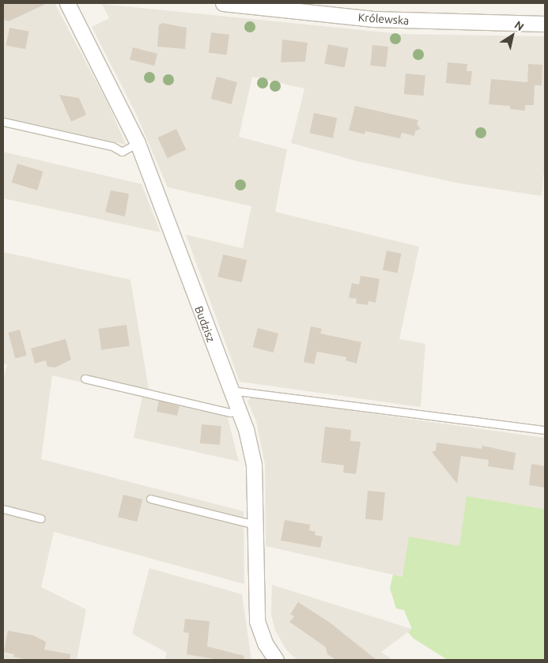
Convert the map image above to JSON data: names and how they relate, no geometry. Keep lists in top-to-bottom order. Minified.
{"streets":{"street":["Królewska","Budzisz"]},"north":"top right"}
